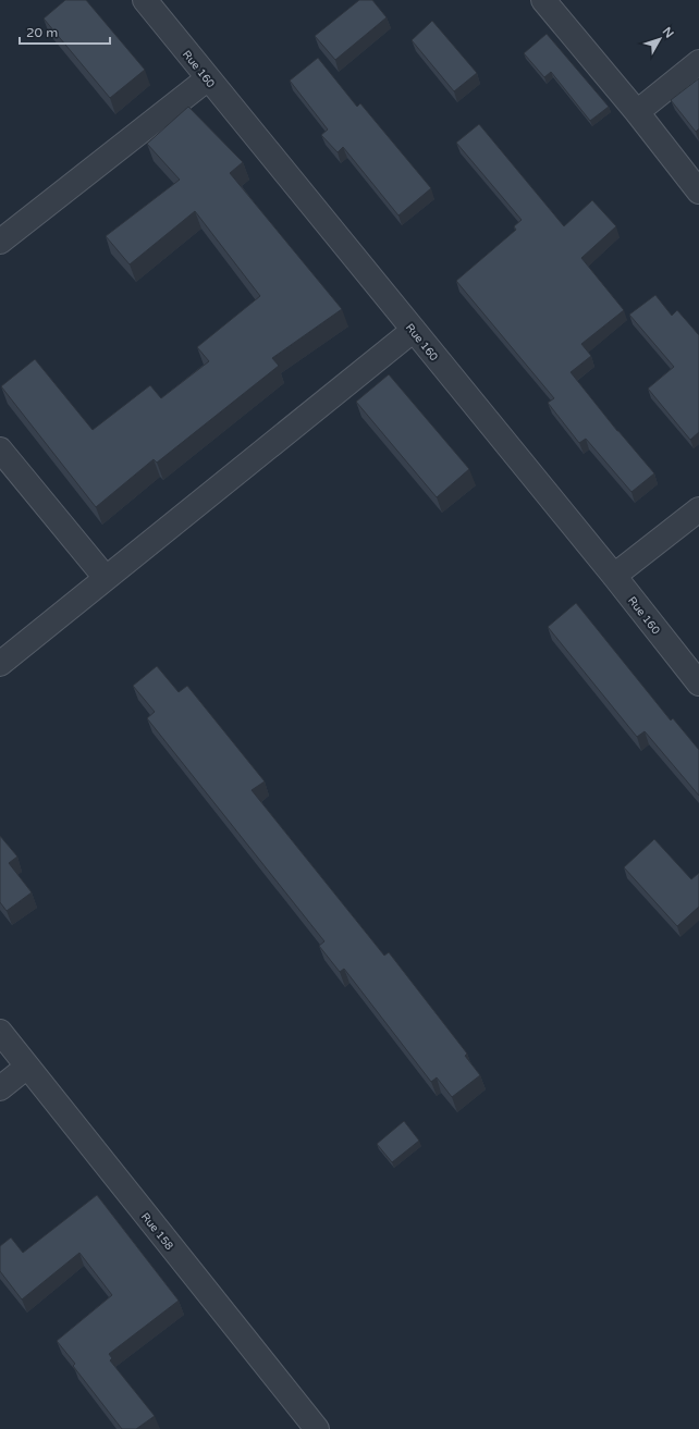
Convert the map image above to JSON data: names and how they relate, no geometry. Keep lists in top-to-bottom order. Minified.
{"streets":{"street":["Rue 160","Rue 158"]},"scale_bar":"20 m","north":"top right"}
